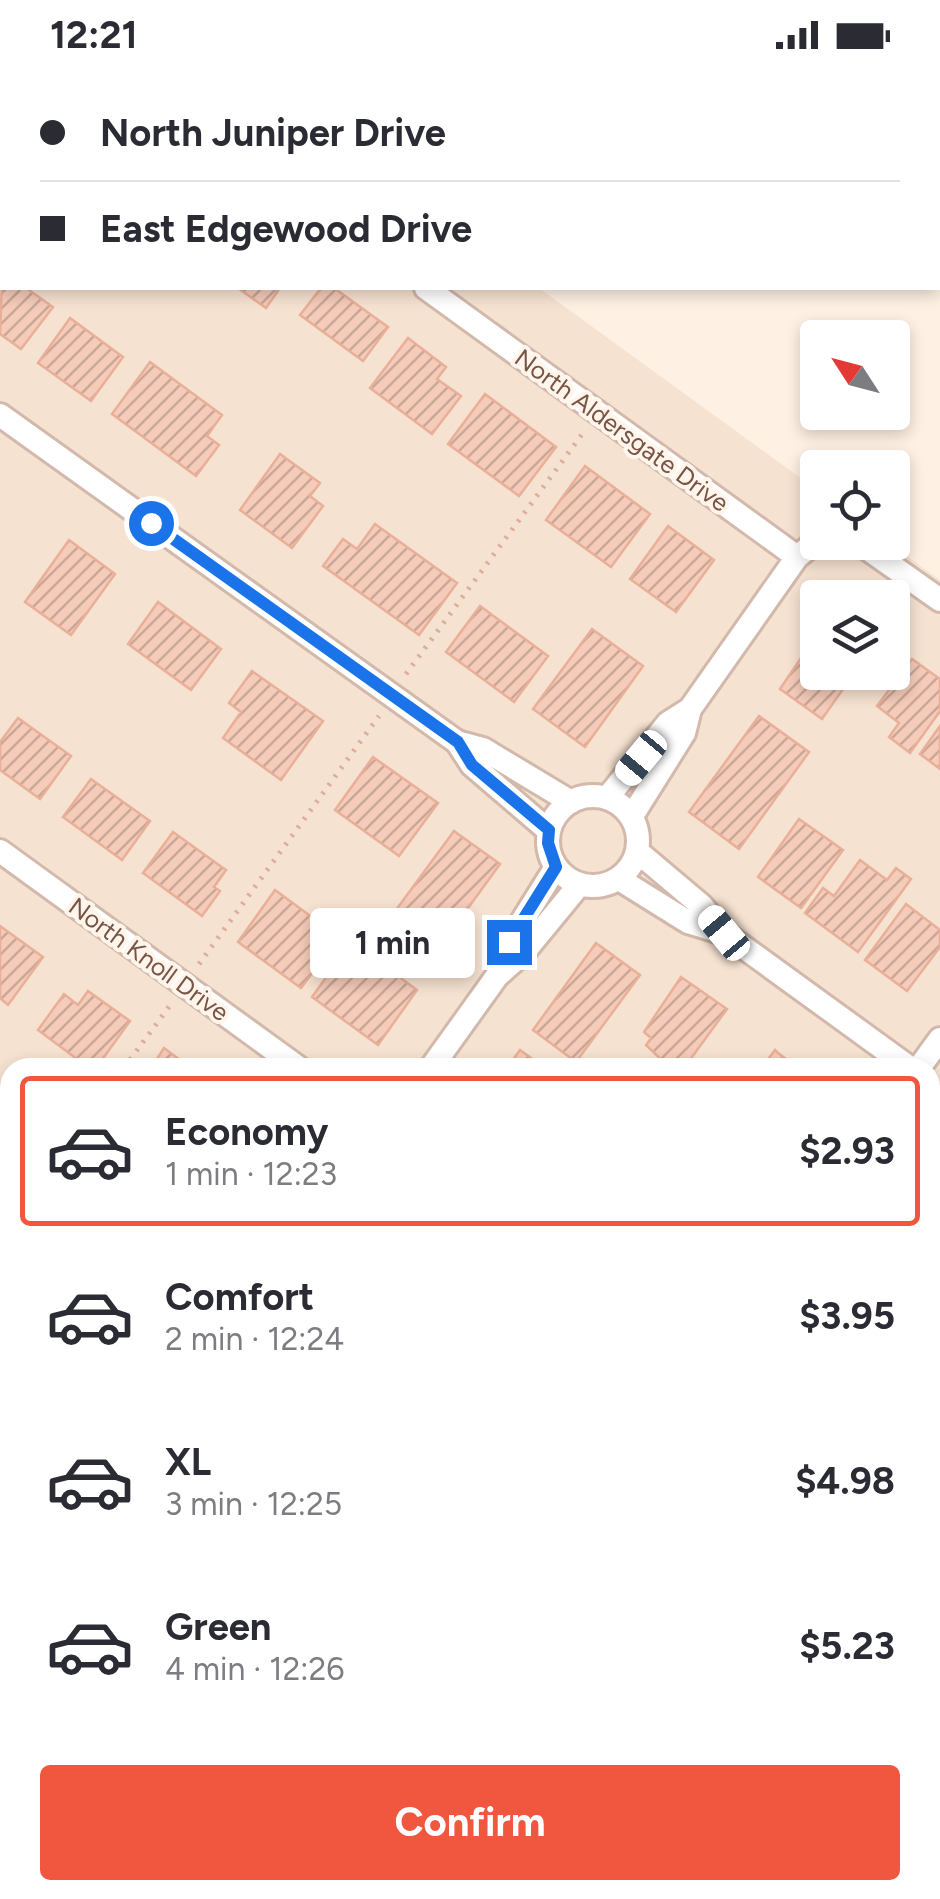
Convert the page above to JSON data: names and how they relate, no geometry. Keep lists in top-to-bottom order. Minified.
{"streets":{"street":["North Aldersgate Drive","North Knoll Drive"]},"north":"top left","page":{"status":"12:21","banner":["North Juniper Drive","East Edgewood Drive"],"bubble":"1 min","list":[{"name":"Economy","note":"1 min · 12:23","value":"$2.93"},{"name":"Comfort","note":"2 min · 12:24","value":"$3.95"},{"name":"XL","note":"3 min · 12:25","value":"$4.98"},{"name":"Green","note":"4 min · 12:26","value":"$5.23"}],"buttons":"Confirm"}}
